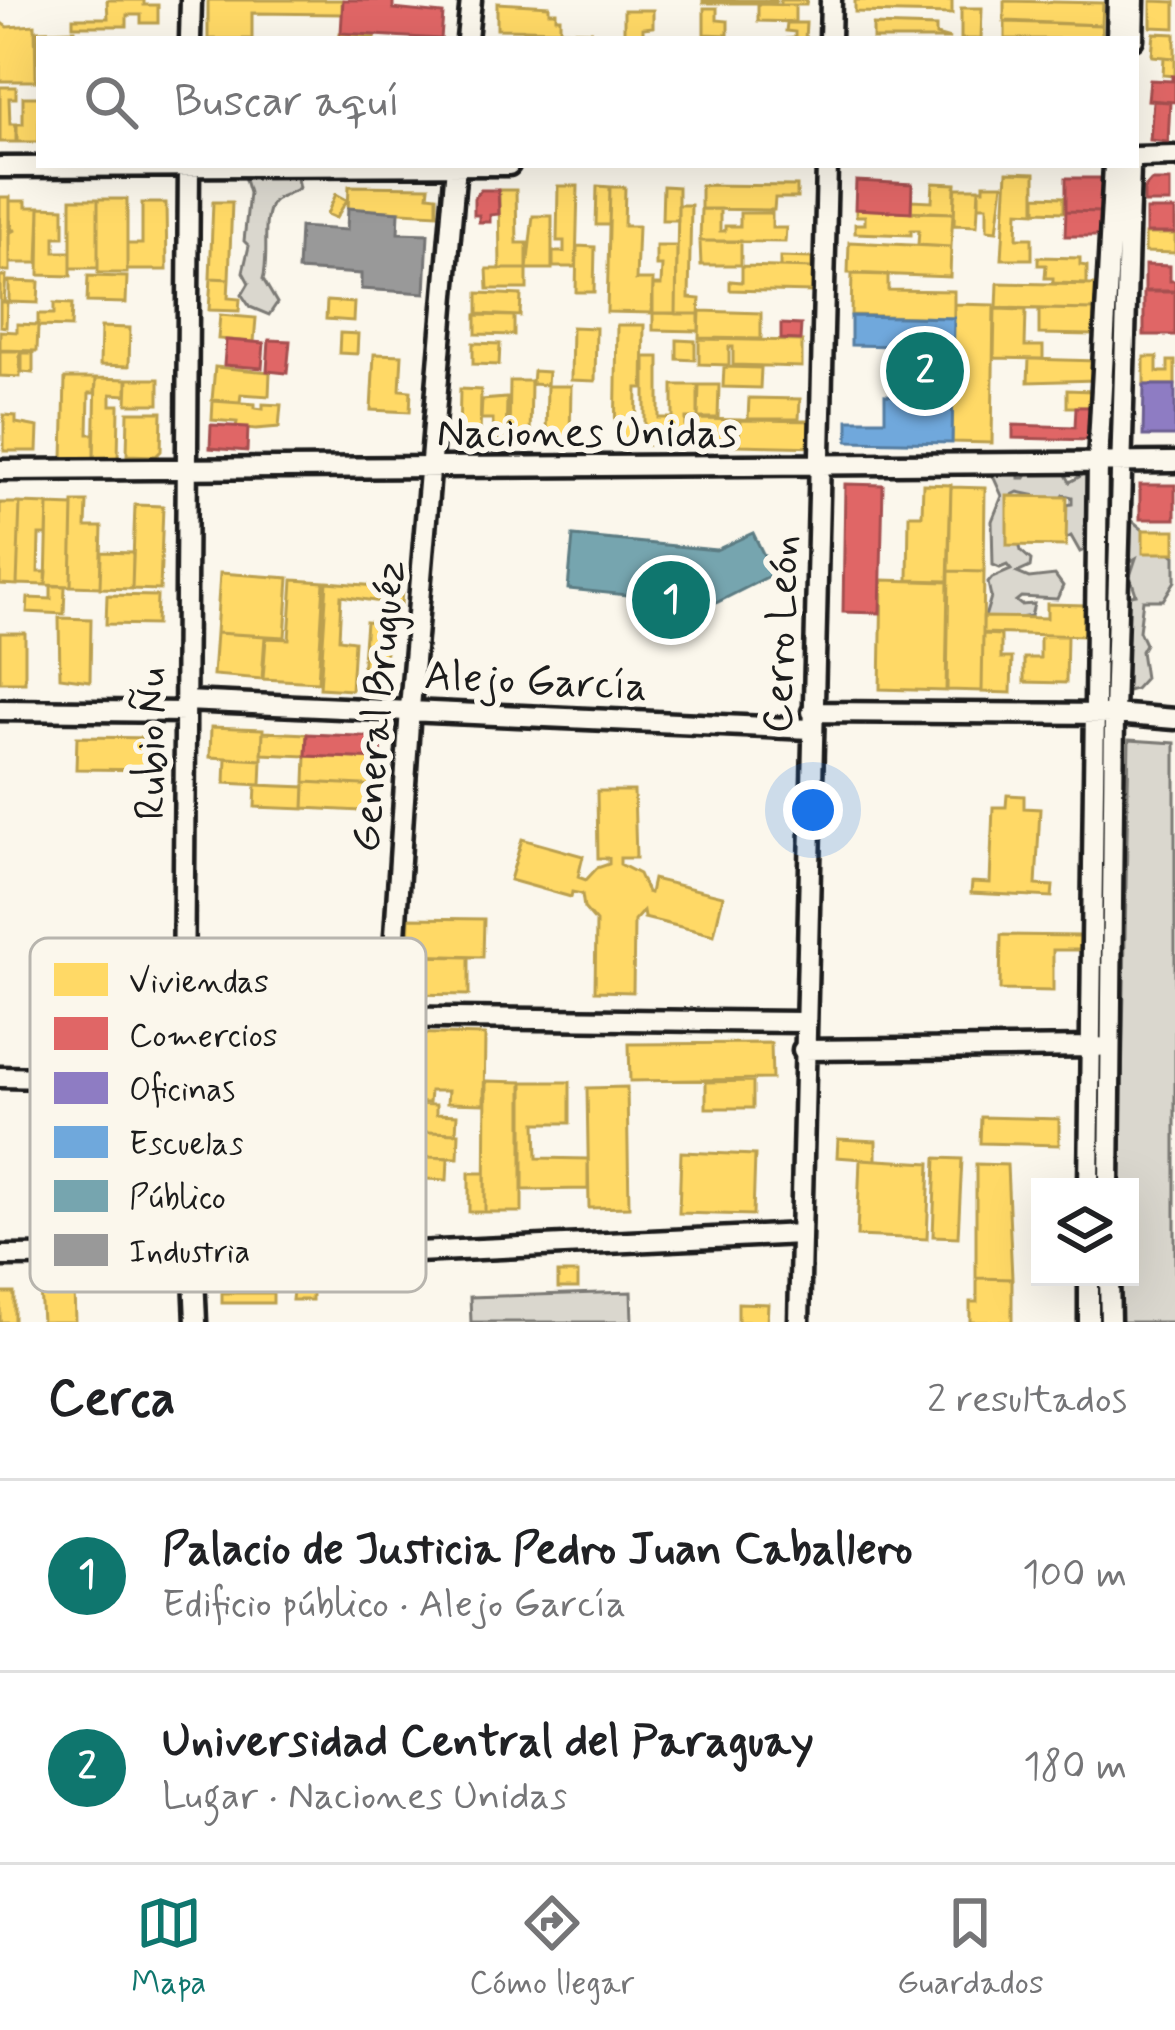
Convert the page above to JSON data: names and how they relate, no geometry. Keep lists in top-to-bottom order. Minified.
{"streets":{"street":["Naciones Unidas","Cerro León","Alejo García","General Bruguéz","Rubio Ñu"]},"crossings":[["Naciones Unidas","Cerro León"],["Naciones Unidas","General Bruguéz"],["Naciones Unidas","Rubio Ñu"],["Cerro León","Alejo García"],["Alejo García","General Bruguéz"],["Alejo García","Rubio Ñu"]],"legend":["Viviendas","Comercios","Oficinas","Escuelas","Público","Industria"],"page":{"search":"Buscar aquí","pins":["2","1"],"heading":["Cerca","2 resultados"],"list":[{"mark":"1","name":"Palacio de Justicia Pedro Juan Caballero","note":"Edificio público · Alejo García","value":"100 m"},{"mark":"2","name":"Universidad Central del Paraguay","note":"Lugar · Naciones Unidas","value":"180 m"}],"nav":["Mapa","Cómo llegar","Guardados"]}}
